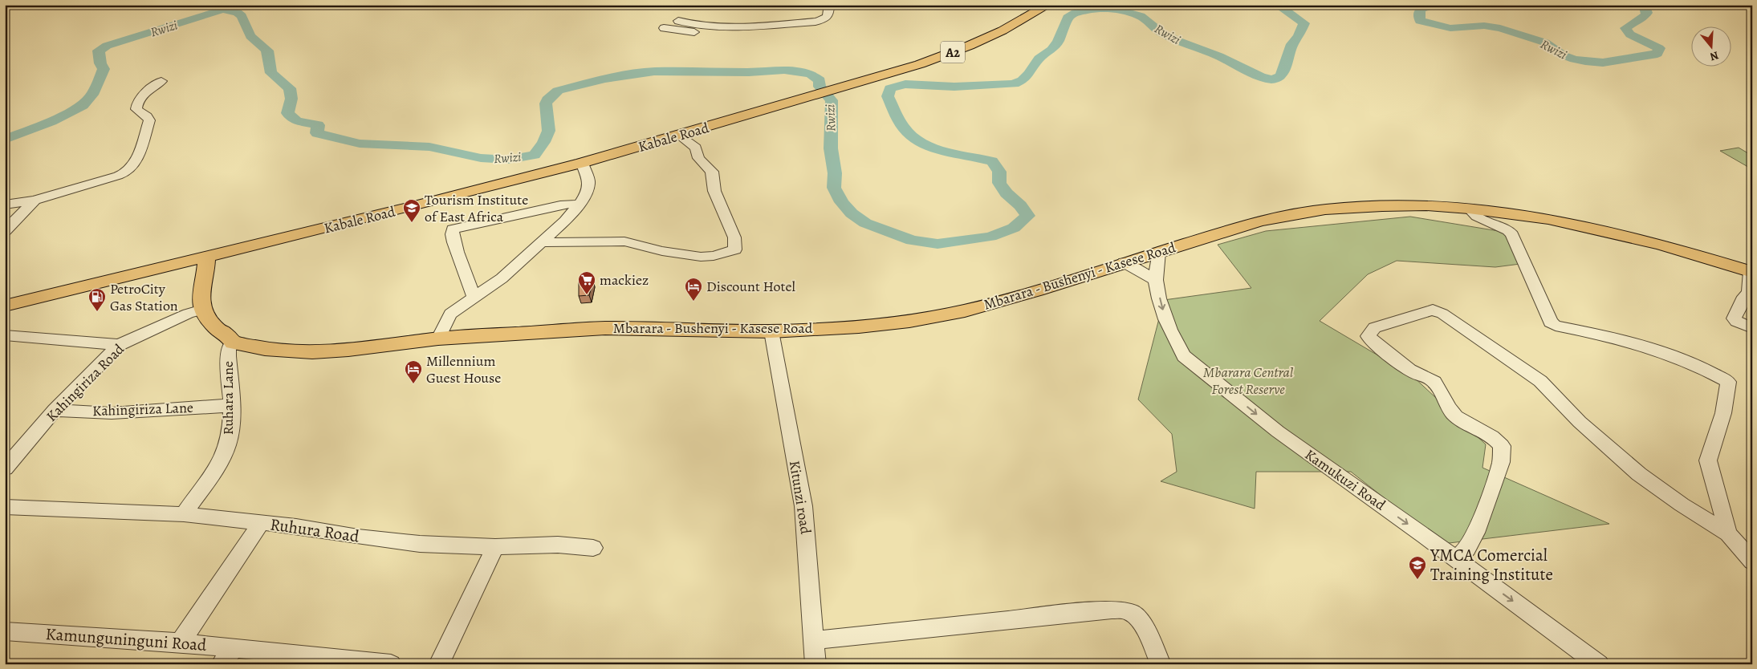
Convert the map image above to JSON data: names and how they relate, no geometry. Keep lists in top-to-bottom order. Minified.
{"streets":{"main road":["A2","Kabale Road","Mbarara - Bushenyi - Kasese Road"],"street":["Kahingiriza Road","Ruhara Lane","Kahingiriza Lane","Kamukuzi Road","Kitunzi road","Ruhura Road","Kamunguninguni Road"]},"crossings":[["Mbarara - Bushenyi - Kasese Road","Ruhara Lane"],["Mbarara - Bushenyi - Kasese Road","Kamukuzi Road"],["Mbarara - Bushenyi - Kasese Road","Kitunzi road"],["Kahingiriza Road","Kahingiriza Lane"],["Ruhara Lane","Kahingiriza Lane"],["Ruhara Lane","Ruhura Road"]],"one_way":["Kamukuzi Road"],"water":["Rwizi"],"parks":["Mbarara Central Forest Reserve"],"places":{"school or university":["Tourism Institute of East Africa","YMCA Comercial Training Institute"],"supermarket":["mackiez"],"hotel":["Discount Hotel","Millennium Guest House"],"fuel station":["PetroCity Gas Station"]},"north":"bottom"}
